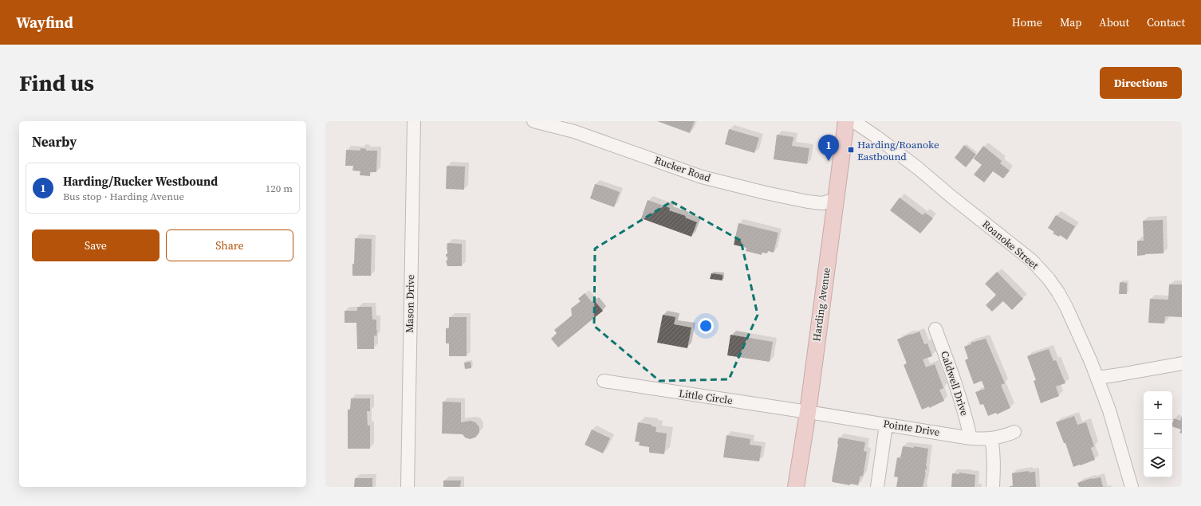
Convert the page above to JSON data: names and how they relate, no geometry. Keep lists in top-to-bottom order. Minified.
{"streets":{"main road":["Harding Avenue"],"street":["Rucker Road","Roanoke Street","Mason Drive","Caldwell Drive","Little Circle","Pointe Drive"]},"crossings":[["Rucker Road","Harding Avenue"],["Harding Avenue","Little Circle"],["Harding Avenue","Pointe Drive"],["Caldwell Drive","Pointe Drive"],["Little Circle","Pointe Drive"]],"places":{"transit":["Harding/Roanoke Eastbound"]},"page":{"header":"Wayfind","nav":["Home","Map","About","Contact"],"buttons":["Directions",["Save","Share"]],"title":"Find us","heading":"Nearby","pins":"1","list":[{"mark":"1","name":"Harding/Rucker Westbound","note":"Bus stop · Harding Avenue","value":"120 m"}],"map_buttons":["+","−"]}}
